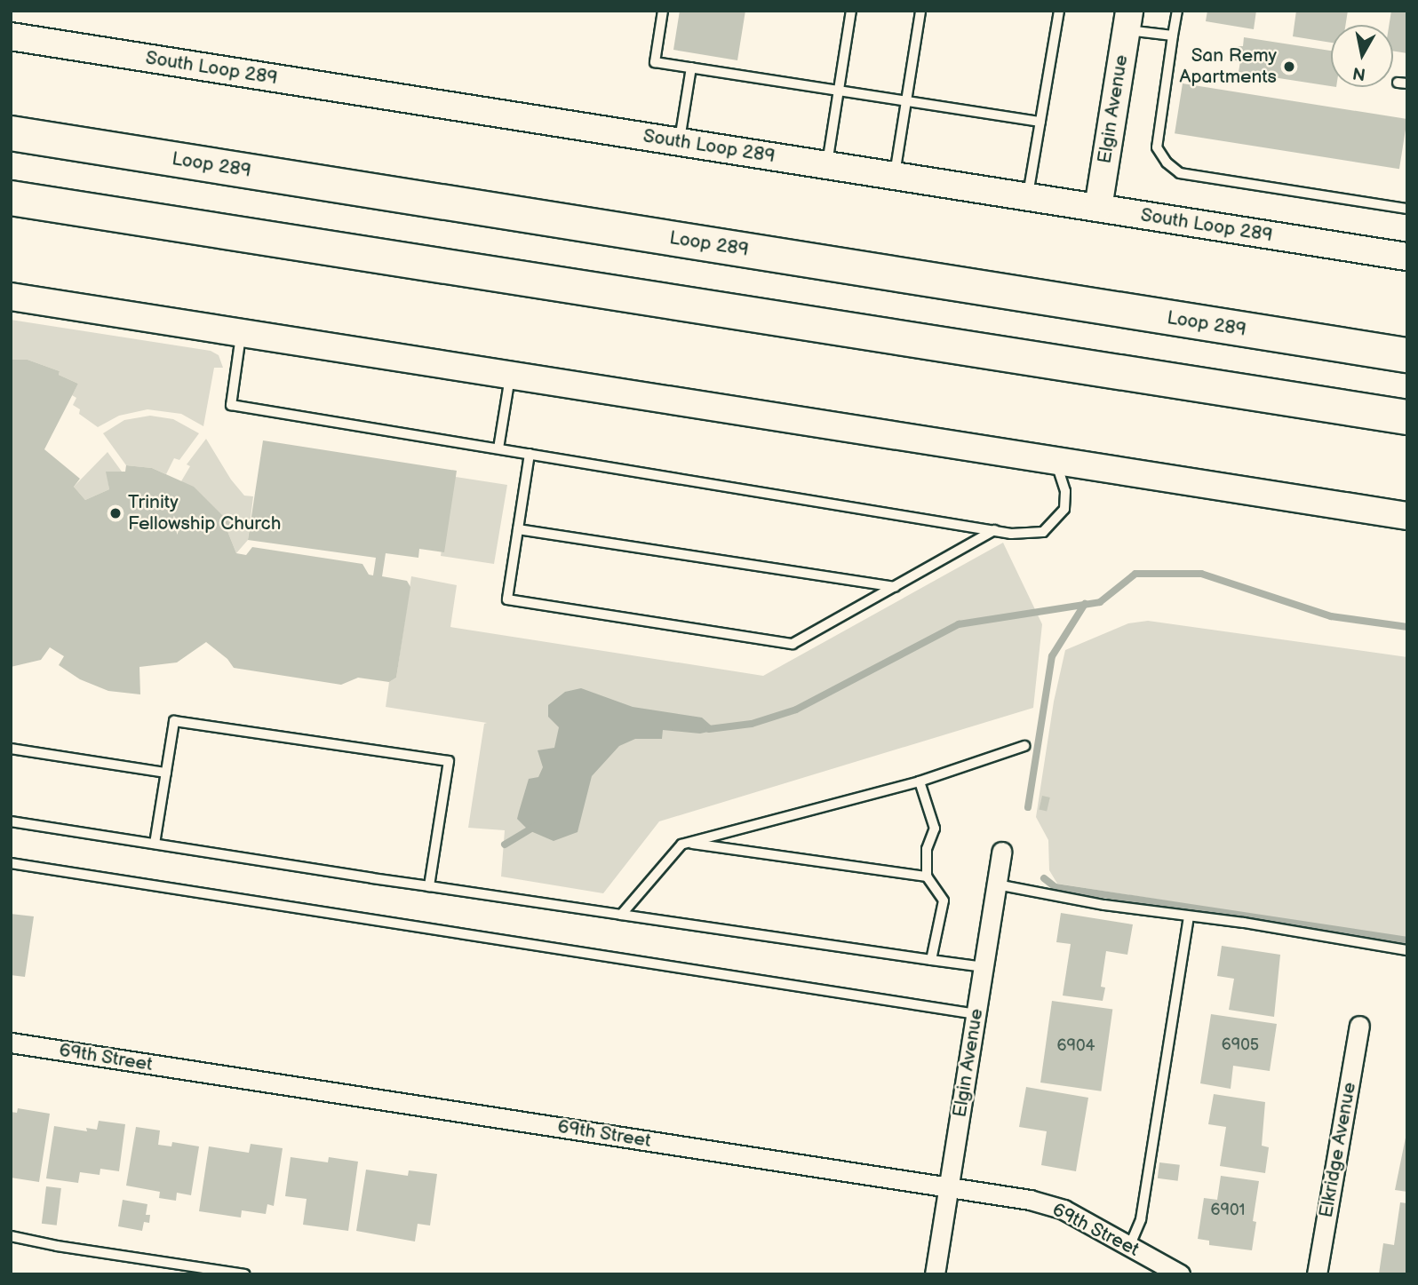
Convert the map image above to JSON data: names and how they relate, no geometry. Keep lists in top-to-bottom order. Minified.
{"streets":{"highway":["Loop 289"],"main road":["South Loop 289","Elgin Avenue"],"street":["69th Street","Elkridge Avenue"]},"crossings":[["South Loop 289","Elgin Avenue"],["Elgin Avenue","69th Street"]],"places":["San Remy Apartments","Trinity Fellowship Church"],"house_numbers":["6905","6904","6901"],"north":"bottom"}
